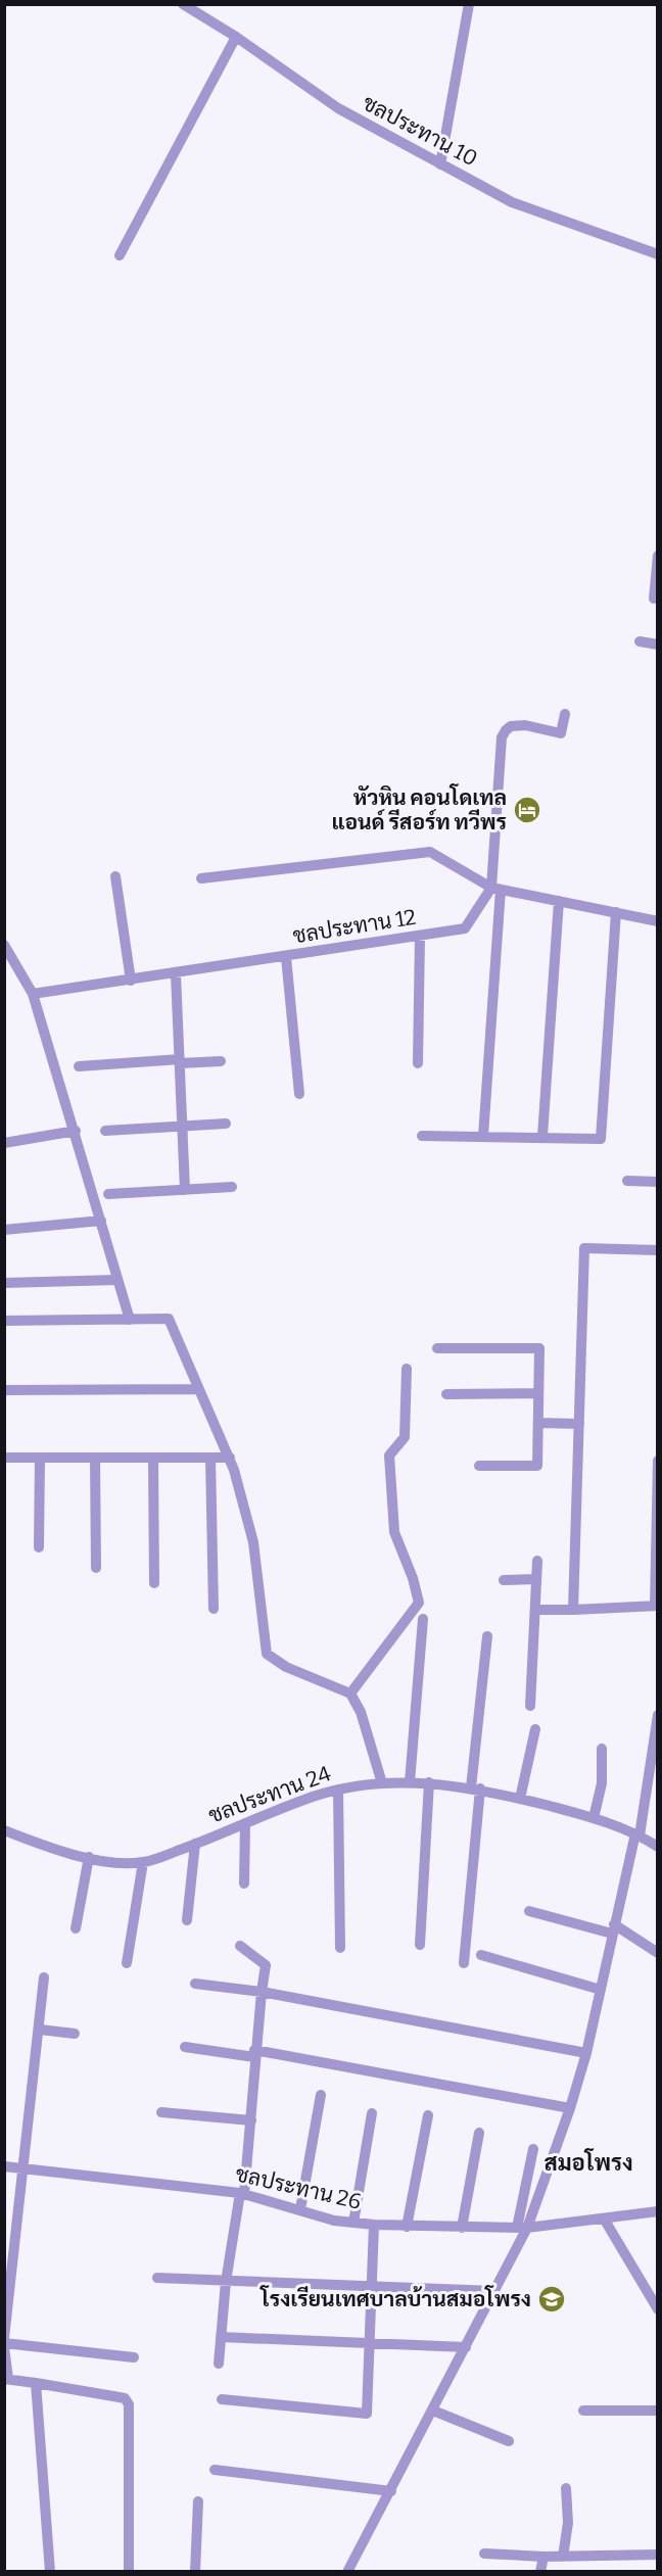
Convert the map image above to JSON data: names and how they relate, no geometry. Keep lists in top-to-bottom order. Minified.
{"streets":{"street":["ชลประทาน 10","ชลประทาน 12","ชลประทาน 24","ชลประทาน 26"]},"districts":["สมอโพรง"],"places":{"hotel":["หัวหิน คอนโดเทล แอนด์ รีสอร์ท ทวีพร"],"school or university":["โรงเรียนเทศบาลบ้านสมอโพรง"]}}
